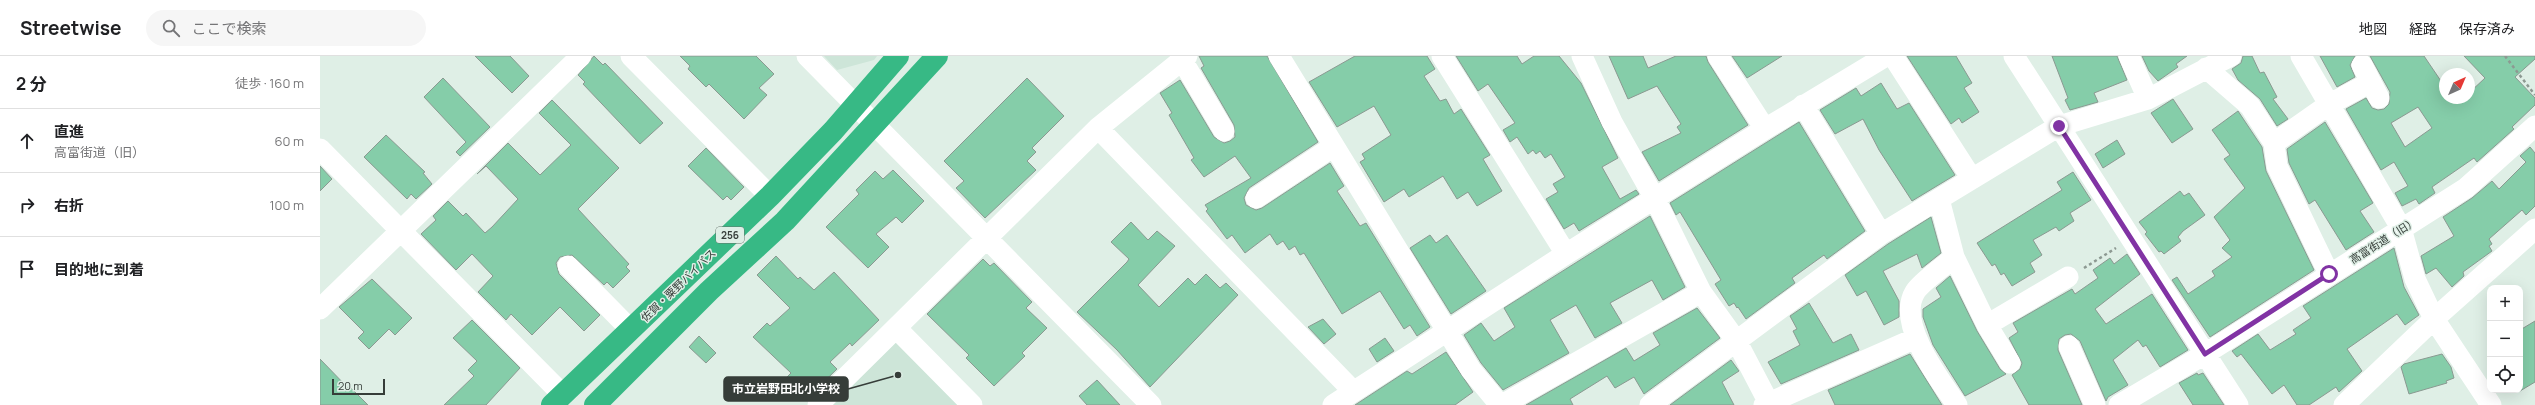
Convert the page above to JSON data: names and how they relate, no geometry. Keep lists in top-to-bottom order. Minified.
{"streets":{"highway":["256","佐賀・粟野バイパス"],"street":["高富街道（旧）"]},"places":["市立岩野田北小学校"],"scale_bar":"20 m","north":"top right","page":{"header":"Streetwise","search":"ここで検索","nav":["地図","経路","保存済み"],"heading":["2 分","徒歩 · 160 m"],"list":[["直進","高富街道（旧）","60 m"],["右折","100 m"],"目的地に到着"],"map_buttons":["+","−"],"scale":"20 m"}}
